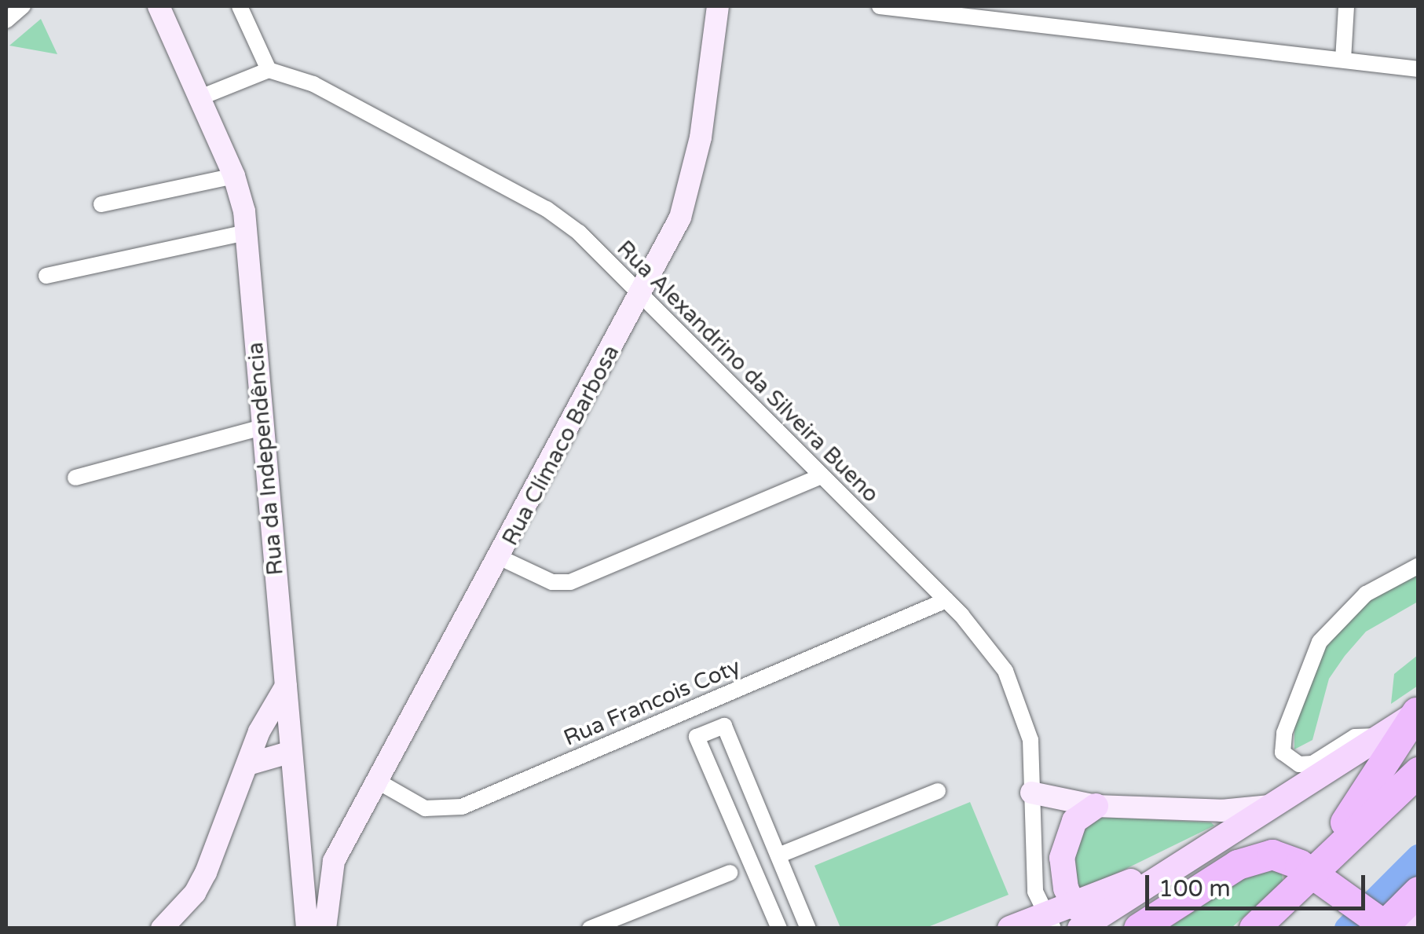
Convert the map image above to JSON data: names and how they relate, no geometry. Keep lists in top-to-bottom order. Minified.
{"streets":{"main road":["Rua Clímaco Barbosa","Rua da Independência"],"street":["Rua Alexandrino da Silveira Bueno","Rua Francois Coty"]},"crossings":[["Rua Alexandrino da Silveira Bueno","Rua Clímaco Barbosa"],["Rua Alexandrino da Silveira Bueno","Rua Francois Coty"],["Rua Clímaco Barbosa","Rua Francois Coty"]],"scale_bar":"100 m"}
